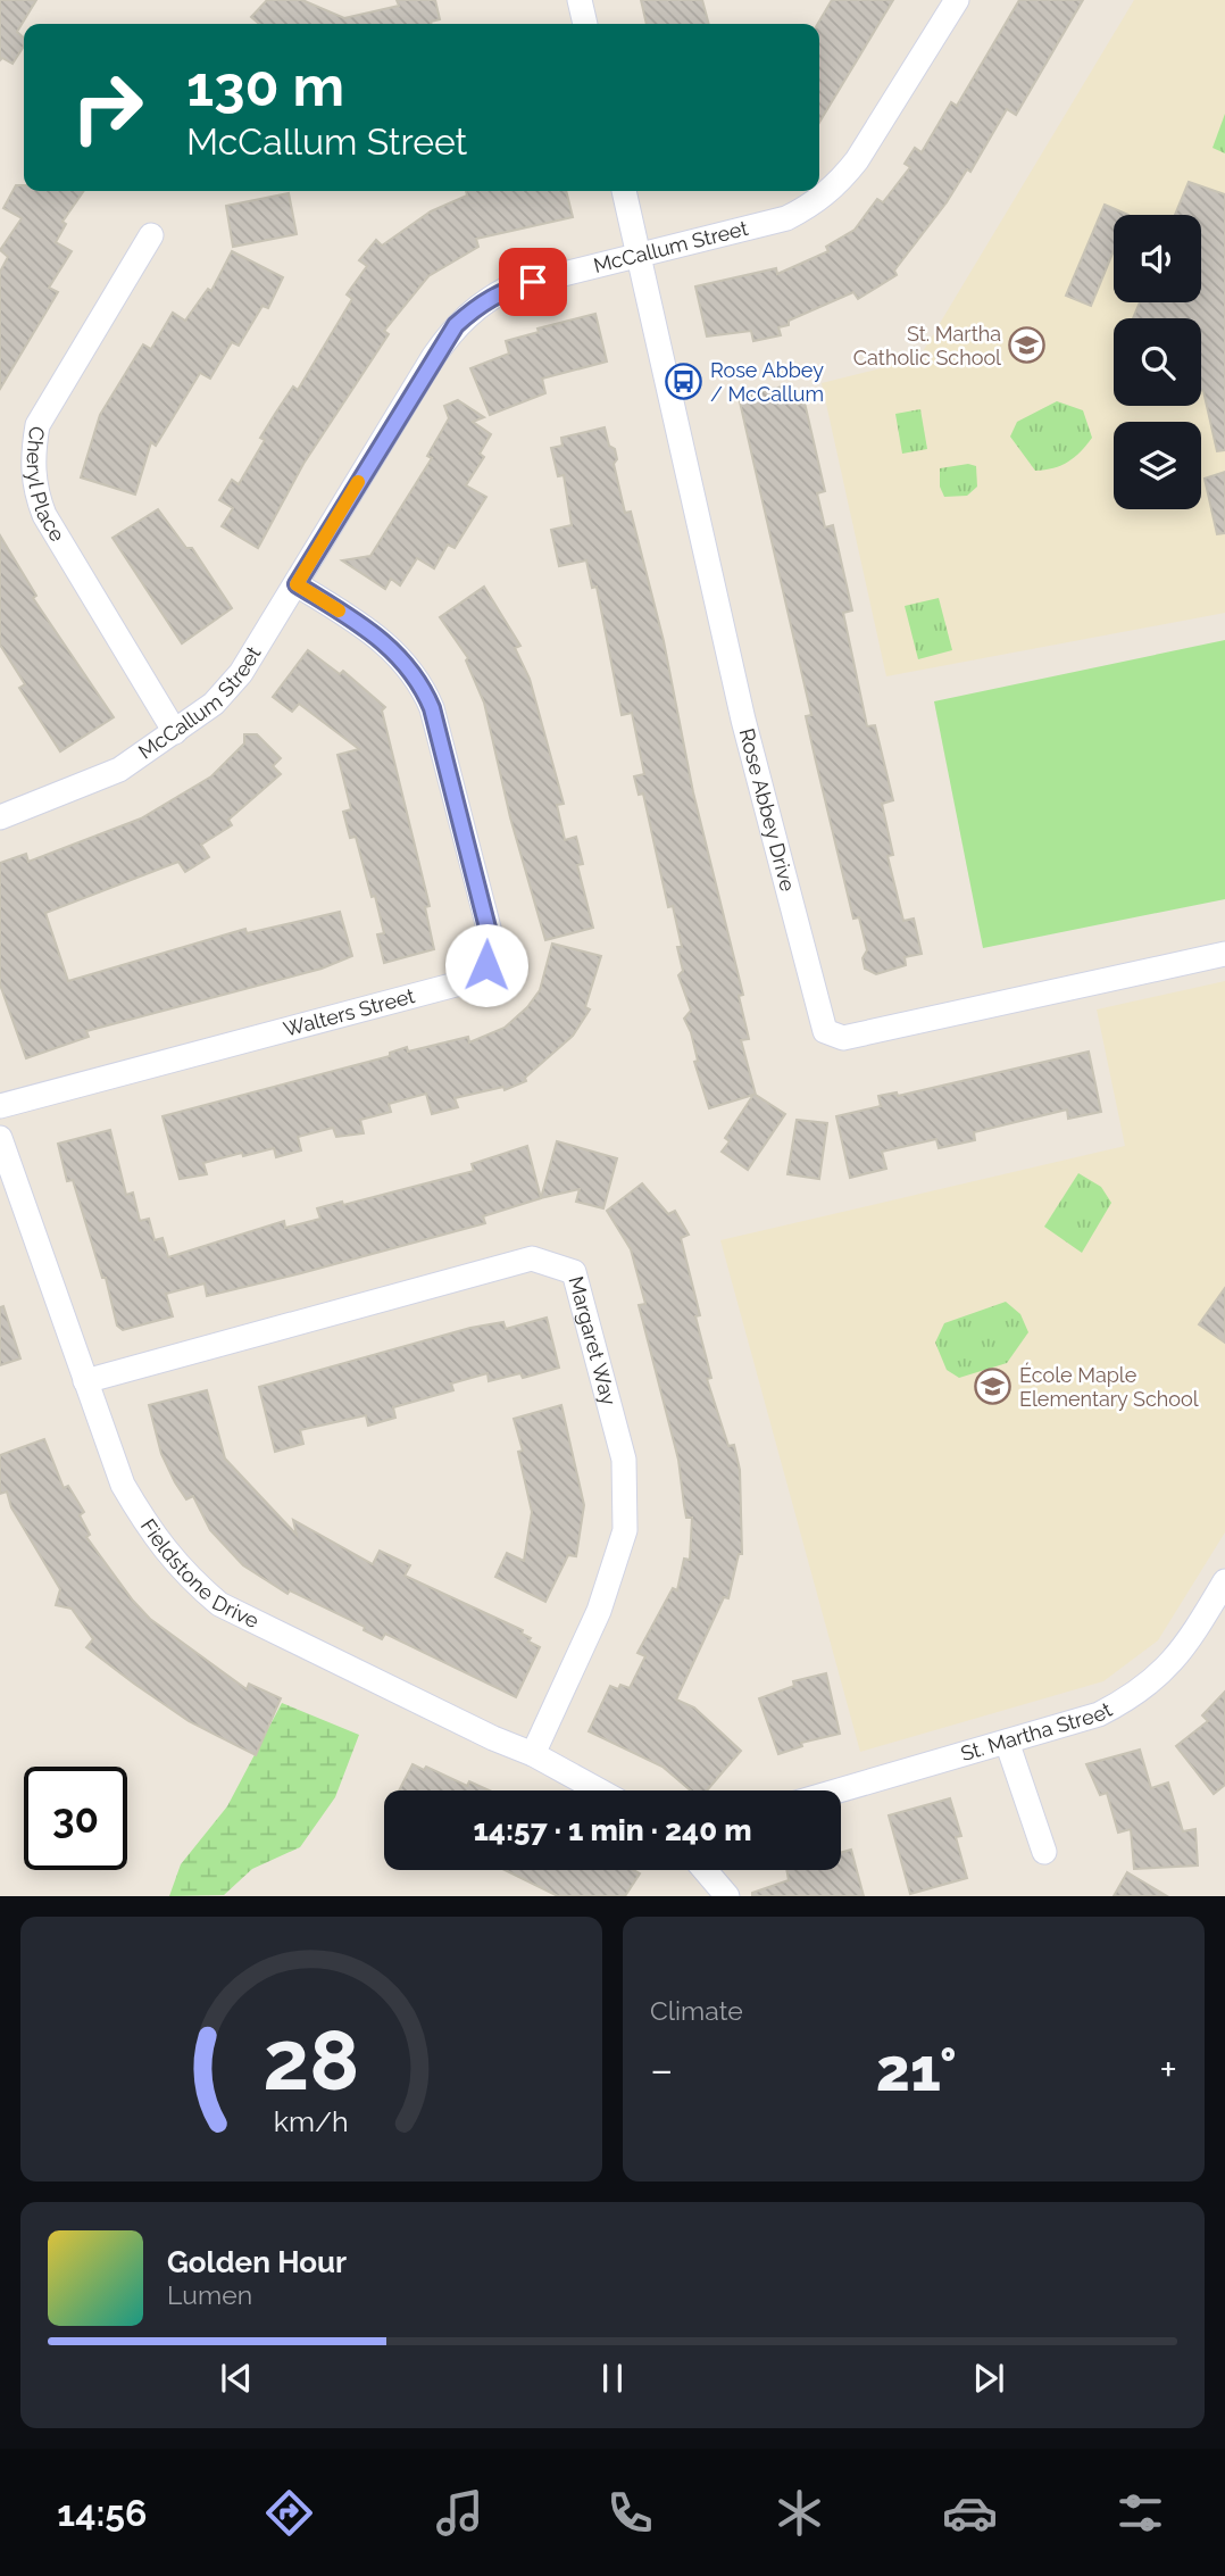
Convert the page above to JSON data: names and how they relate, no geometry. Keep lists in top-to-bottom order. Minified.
{"streets":{"street":["McCallum Street","Cheryl Place","Rose Abbey Drive","Walters Street","Margaret Way","Fieldstone Drive","St. Martha Street"]},"crossings":[["McCallum Street","Cheryl Place"],["McCallum Street","Rose Abbey Drive"],["McCallum Street","Walters Street"],["Margaret Way","Fieldstone Drive"]],"places":{"school or university":["St. Martha Catholic School","École Maple Elementary School"],"bus stop":["Rose Abbey / McCallum"]},"page":{"turn":["130 m","McCallum Street"],"limit":"30","trip":"14:57 · 1 min · 240 m","tile":"Climate","heat":["−","21°","+"],"song":["Golden Hour","Lumen"],"tabs":"14:56","gauge":["28","km/h"]}}
